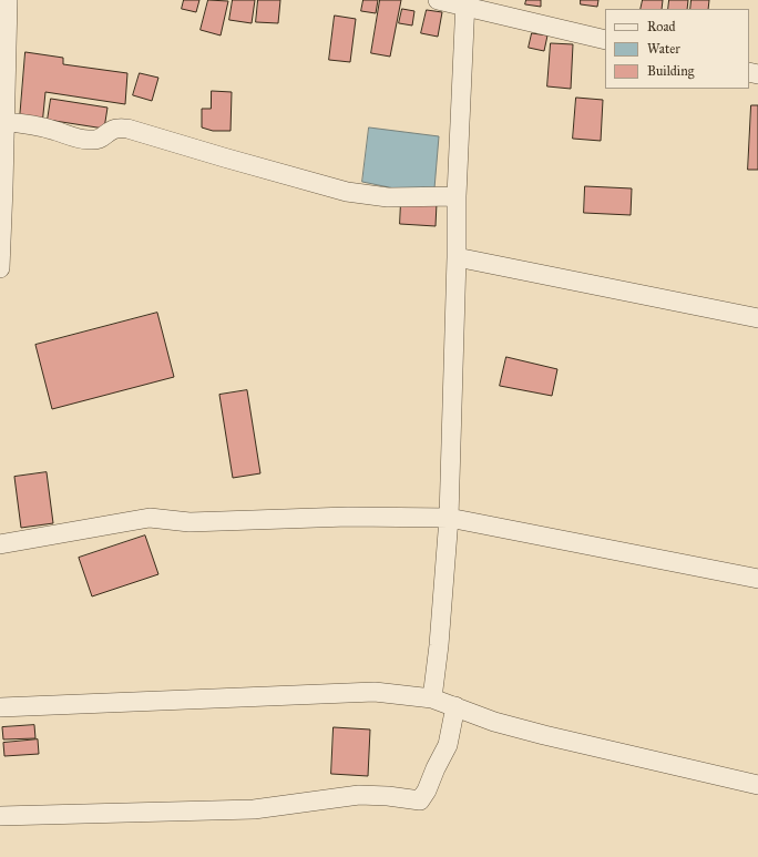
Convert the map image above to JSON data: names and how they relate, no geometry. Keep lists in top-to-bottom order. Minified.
{"legend":["Road","Water","Building"]}
